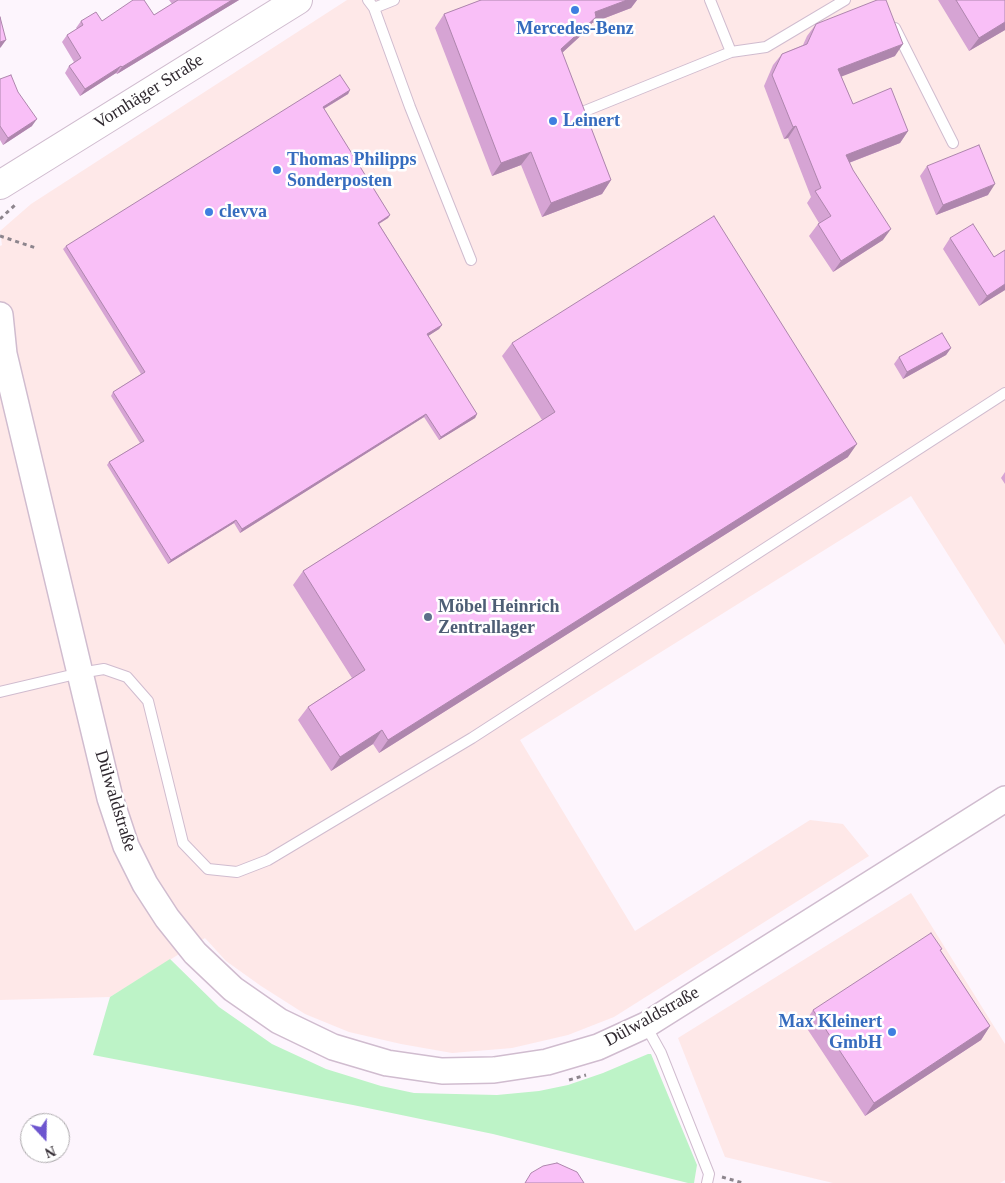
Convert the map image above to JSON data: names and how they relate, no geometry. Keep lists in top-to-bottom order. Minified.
{"streets":{"main road":["Vornhäger Straße"],"street":["Dülwaldstraße"]},"places":["Mercedes-Benz","Leinert","Thomas Philipps Sonderposten","clevva","Möbel Heinrich Zentrallager","Max Kleinert GmbH"],"north":"bottom"}
